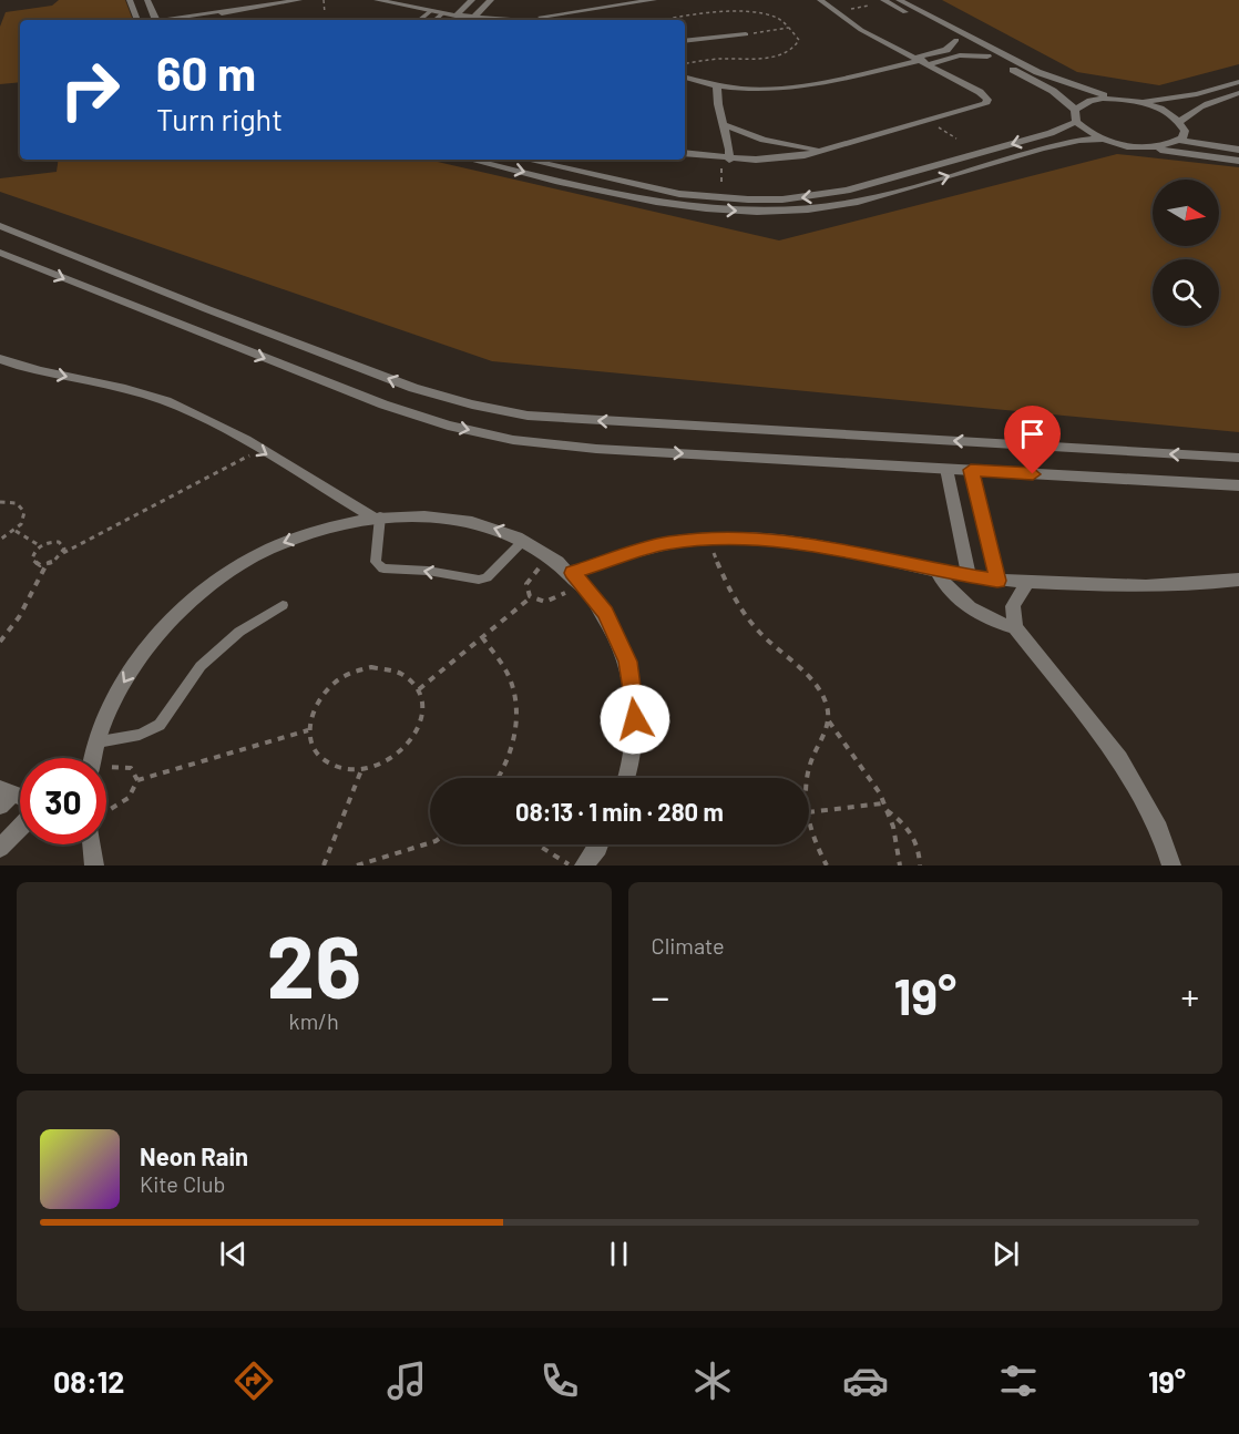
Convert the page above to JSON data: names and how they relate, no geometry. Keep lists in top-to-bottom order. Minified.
{"north":"right","page":{"turn":["60 m","Turn right"],"limit":"30","trip":"08:13 · 1 min · 280 m","tile":[["26","km/h"],"Climate"],"heat":["−","19°","+"],"song":["Neon Rain","Kite Club"],"tabs":["08:12","19°"]}}
